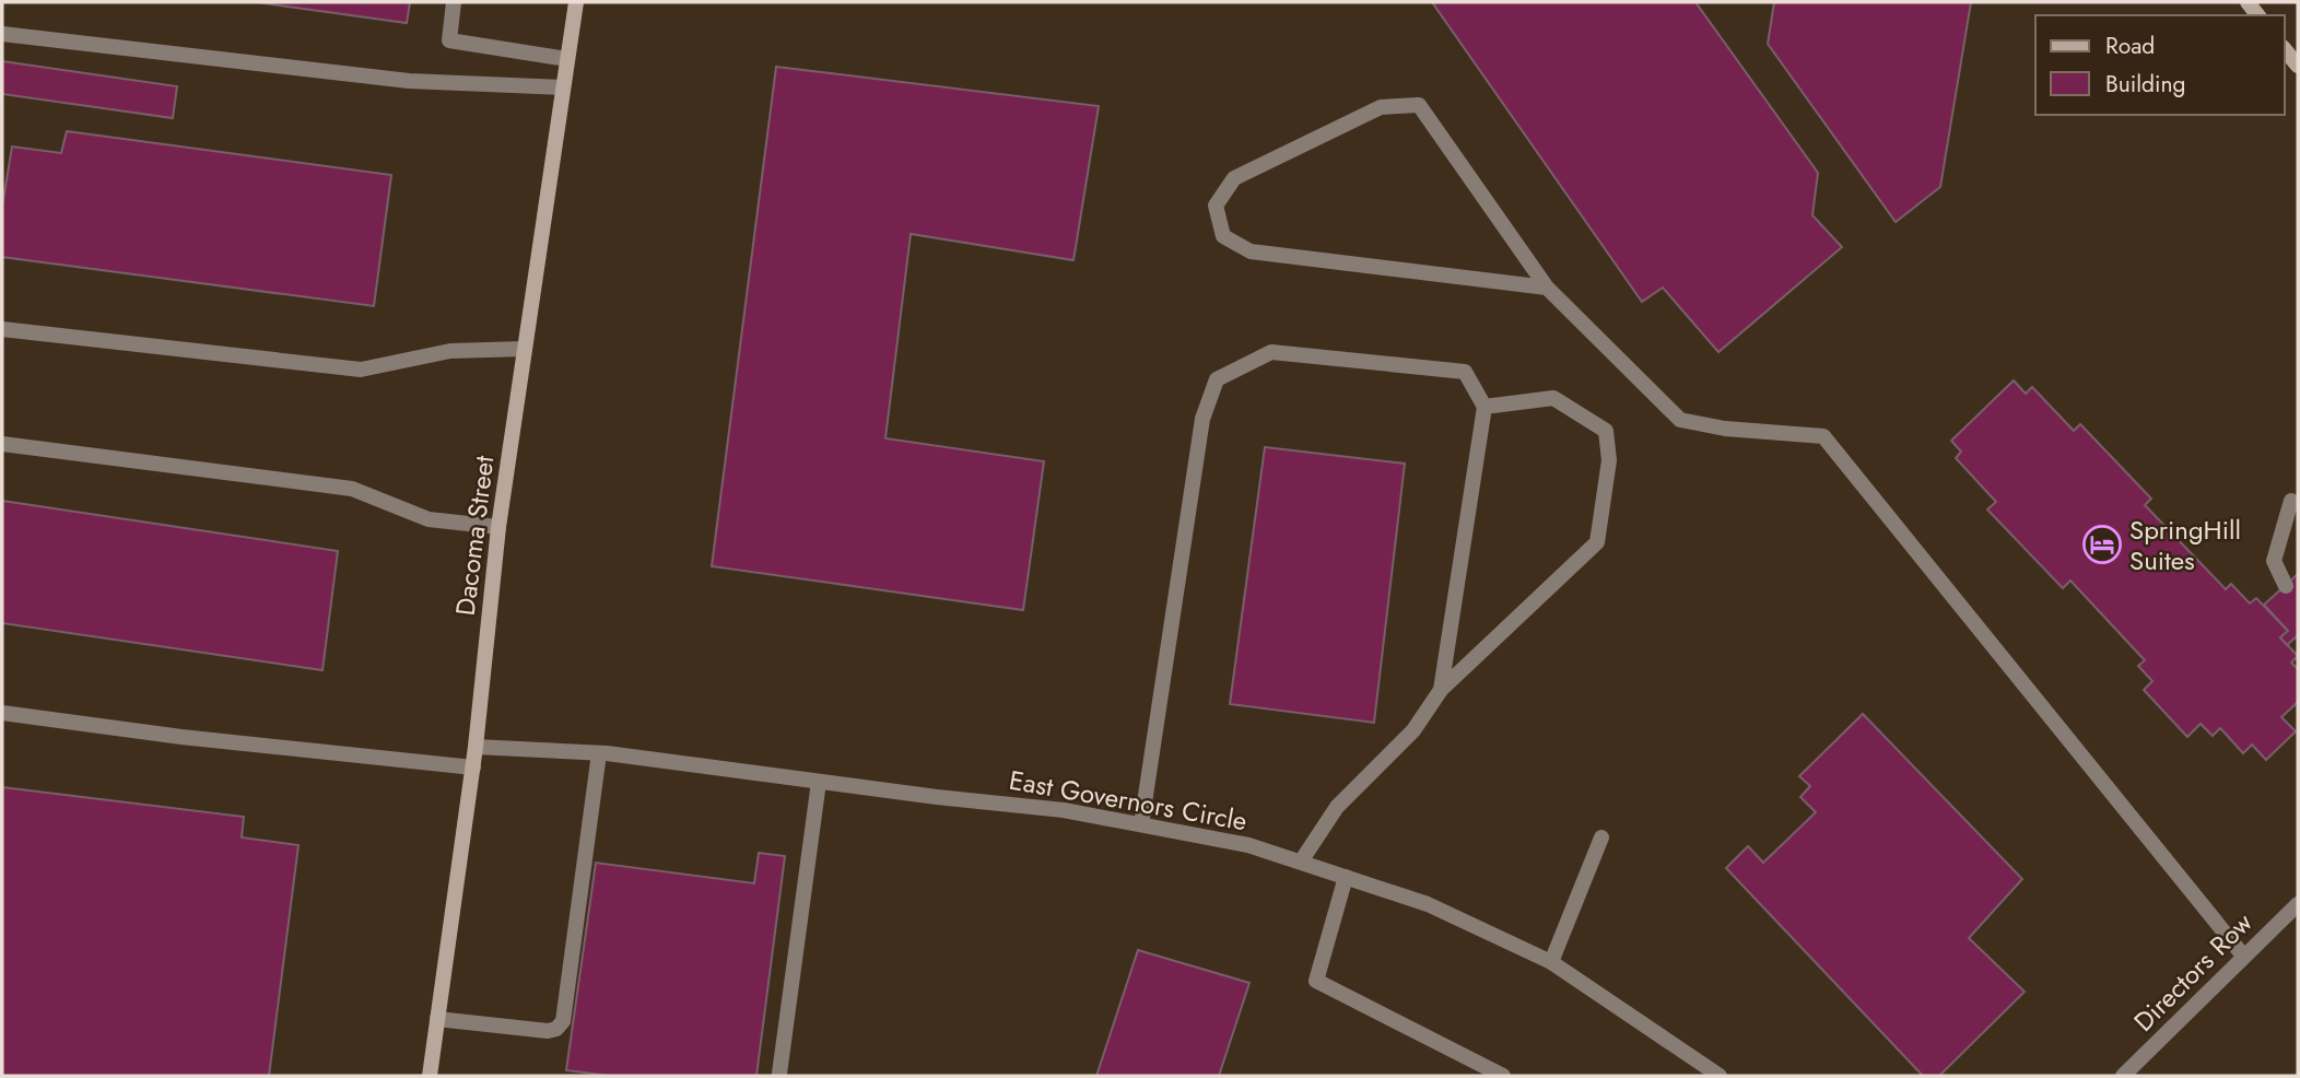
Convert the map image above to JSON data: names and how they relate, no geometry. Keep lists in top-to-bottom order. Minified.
{"streets":{"main road":["Dacoma Street"],"street":["East Governors Circle","Directors Row"]},"crossings":[["Dacoma Street","East Governors Circle"]],"places":{"hotel":["SpringHill Suites"]},"legend":["Road","Building"]}
